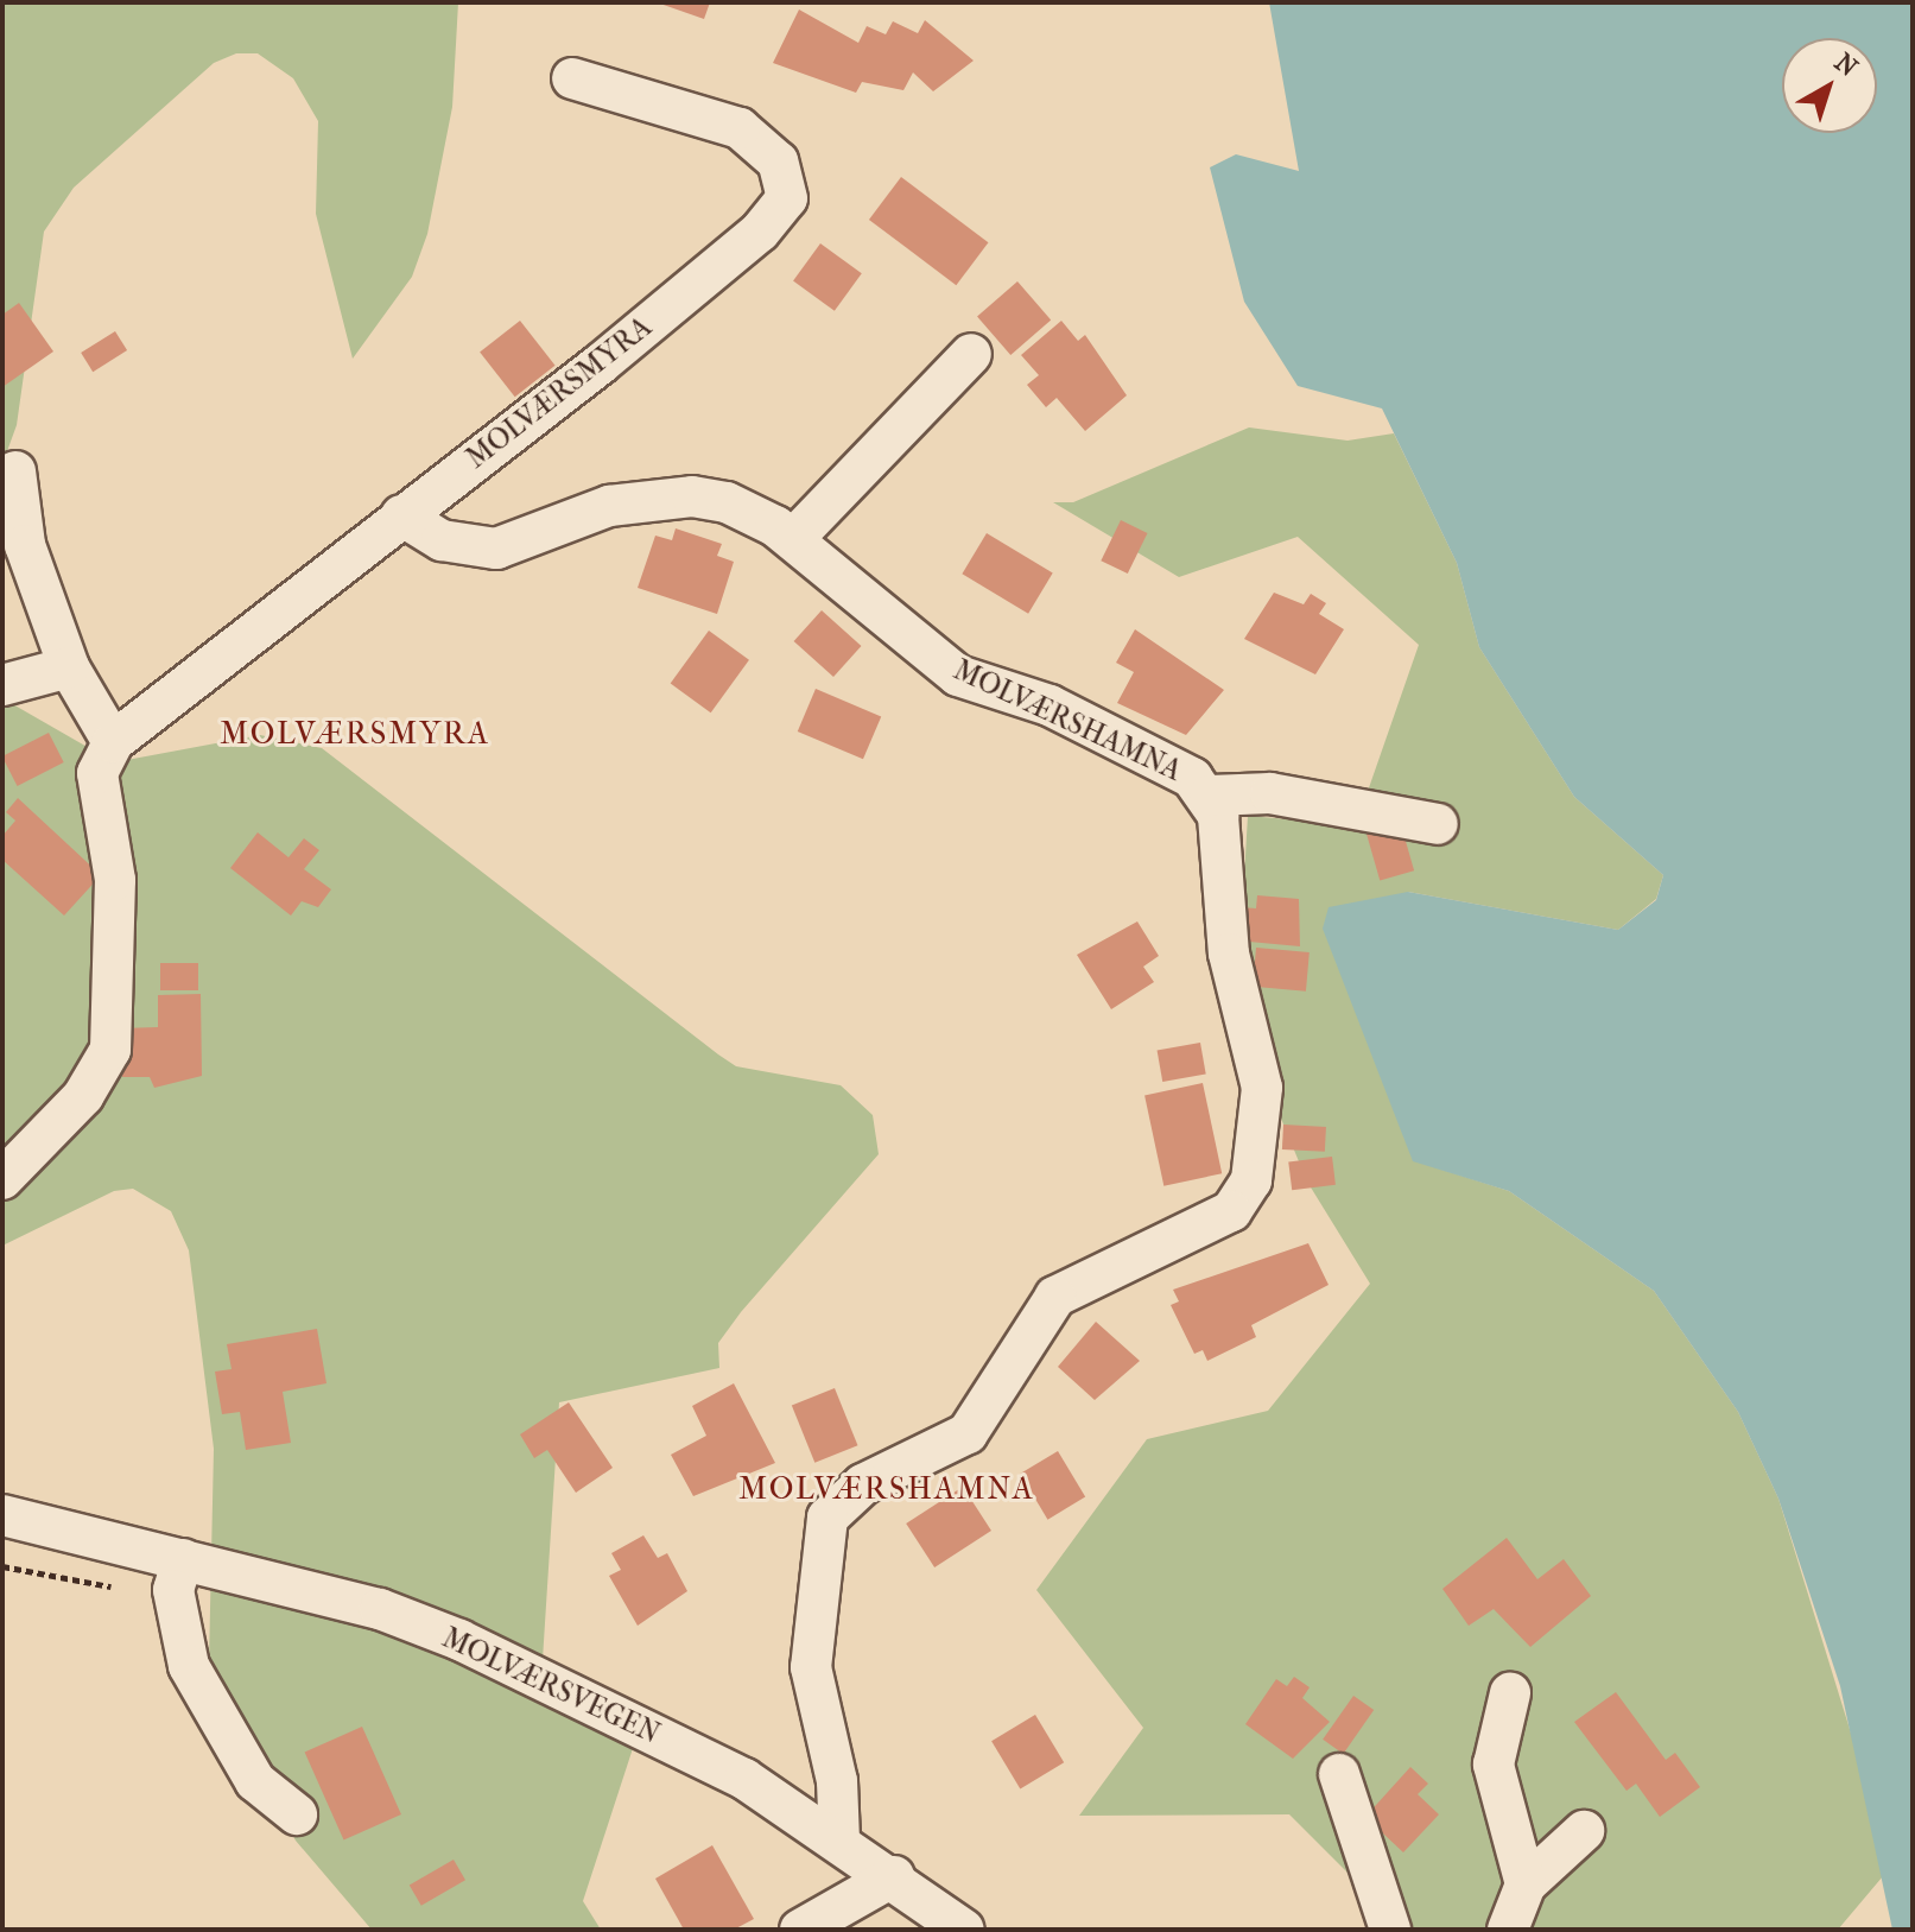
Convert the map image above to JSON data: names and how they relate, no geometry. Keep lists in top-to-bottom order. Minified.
{"streets":{"street":["MOLVÆRSMYRA","MOLVÆRSHAMNA","MOLVÆRSVEGEN"]},"crossings":[["MOLVÆRSMYRA","MOLVÆRSHAMNA"],["MOLVÆRSHAMNA","MOLVÆRSVEGEN"]],"districts":["MOLVÆRSMYRA","MOLVÆRSHAMNA"],"north":"top right"}
